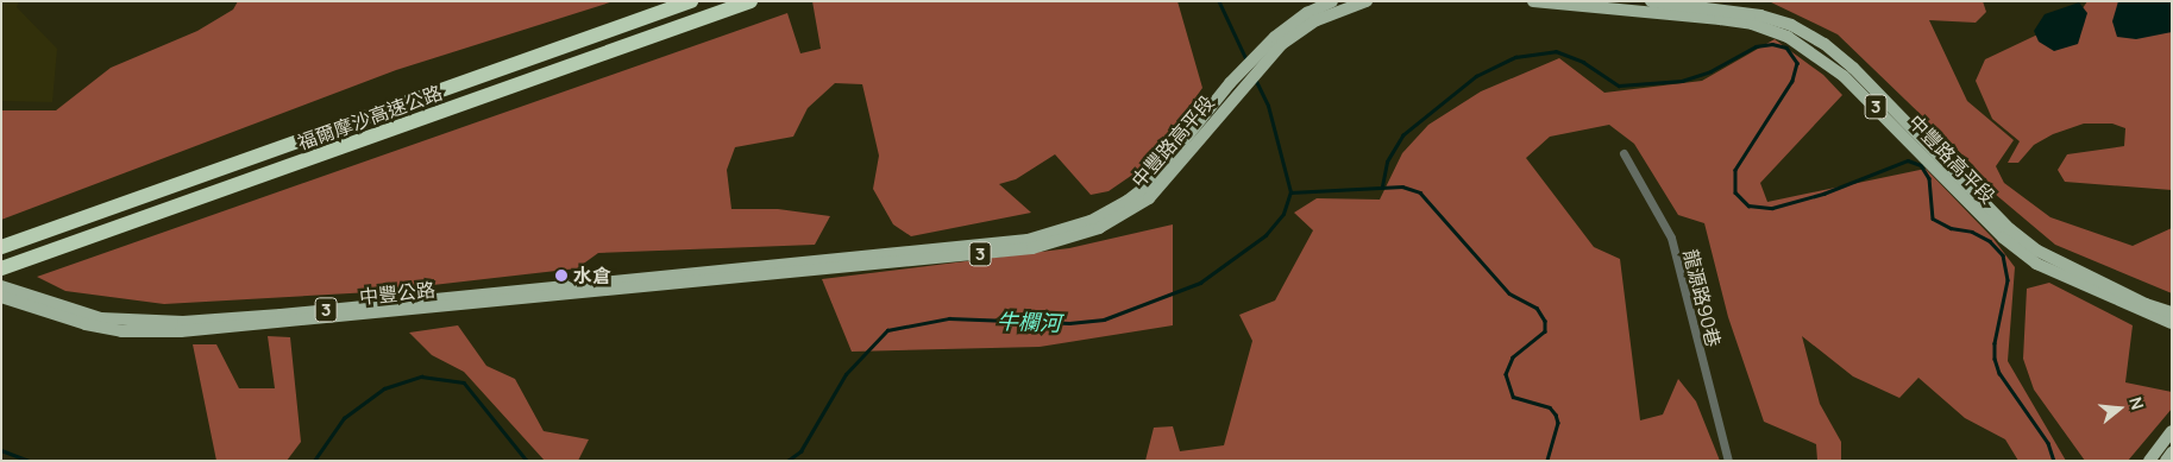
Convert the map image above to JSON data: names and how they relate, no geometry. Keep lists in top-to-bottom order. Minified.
{"streets":{"highway":["福爾摩沙高速公路"],"main road":["3","中豐路高平段","中豐公路"],"street":["龍源路90巷"]},"crossings":[["中豐路高平段","中豐公路"]],"water":["牛欄河"],"places":["水倉"],"north":"right"}
